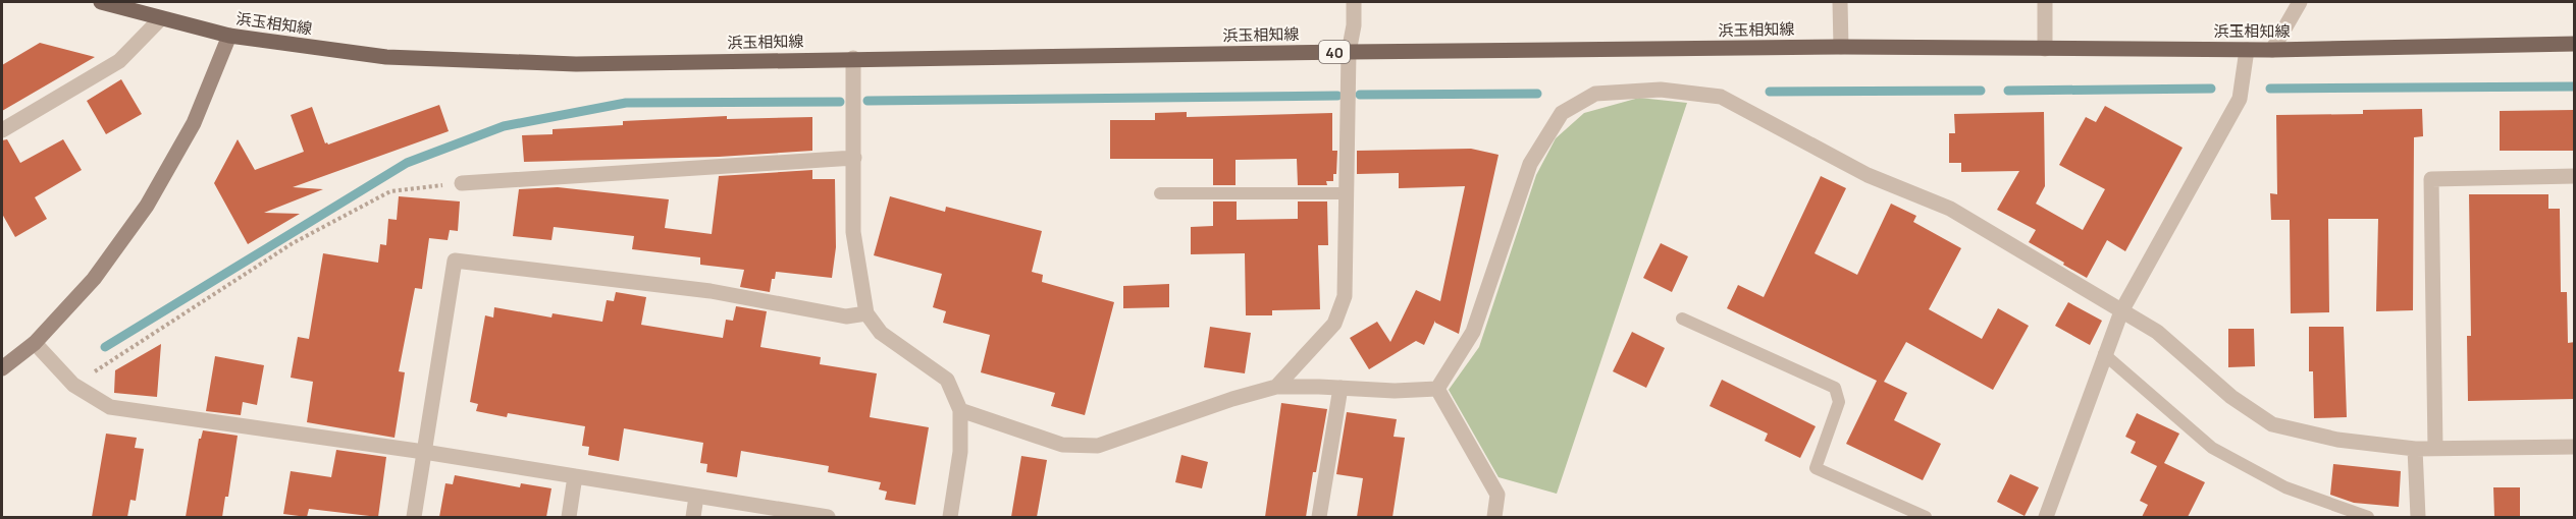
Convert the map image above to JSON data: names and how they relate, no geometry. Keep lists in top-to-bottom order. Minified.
{"streets":{"main road":["浜玉相知線","40"]}}
